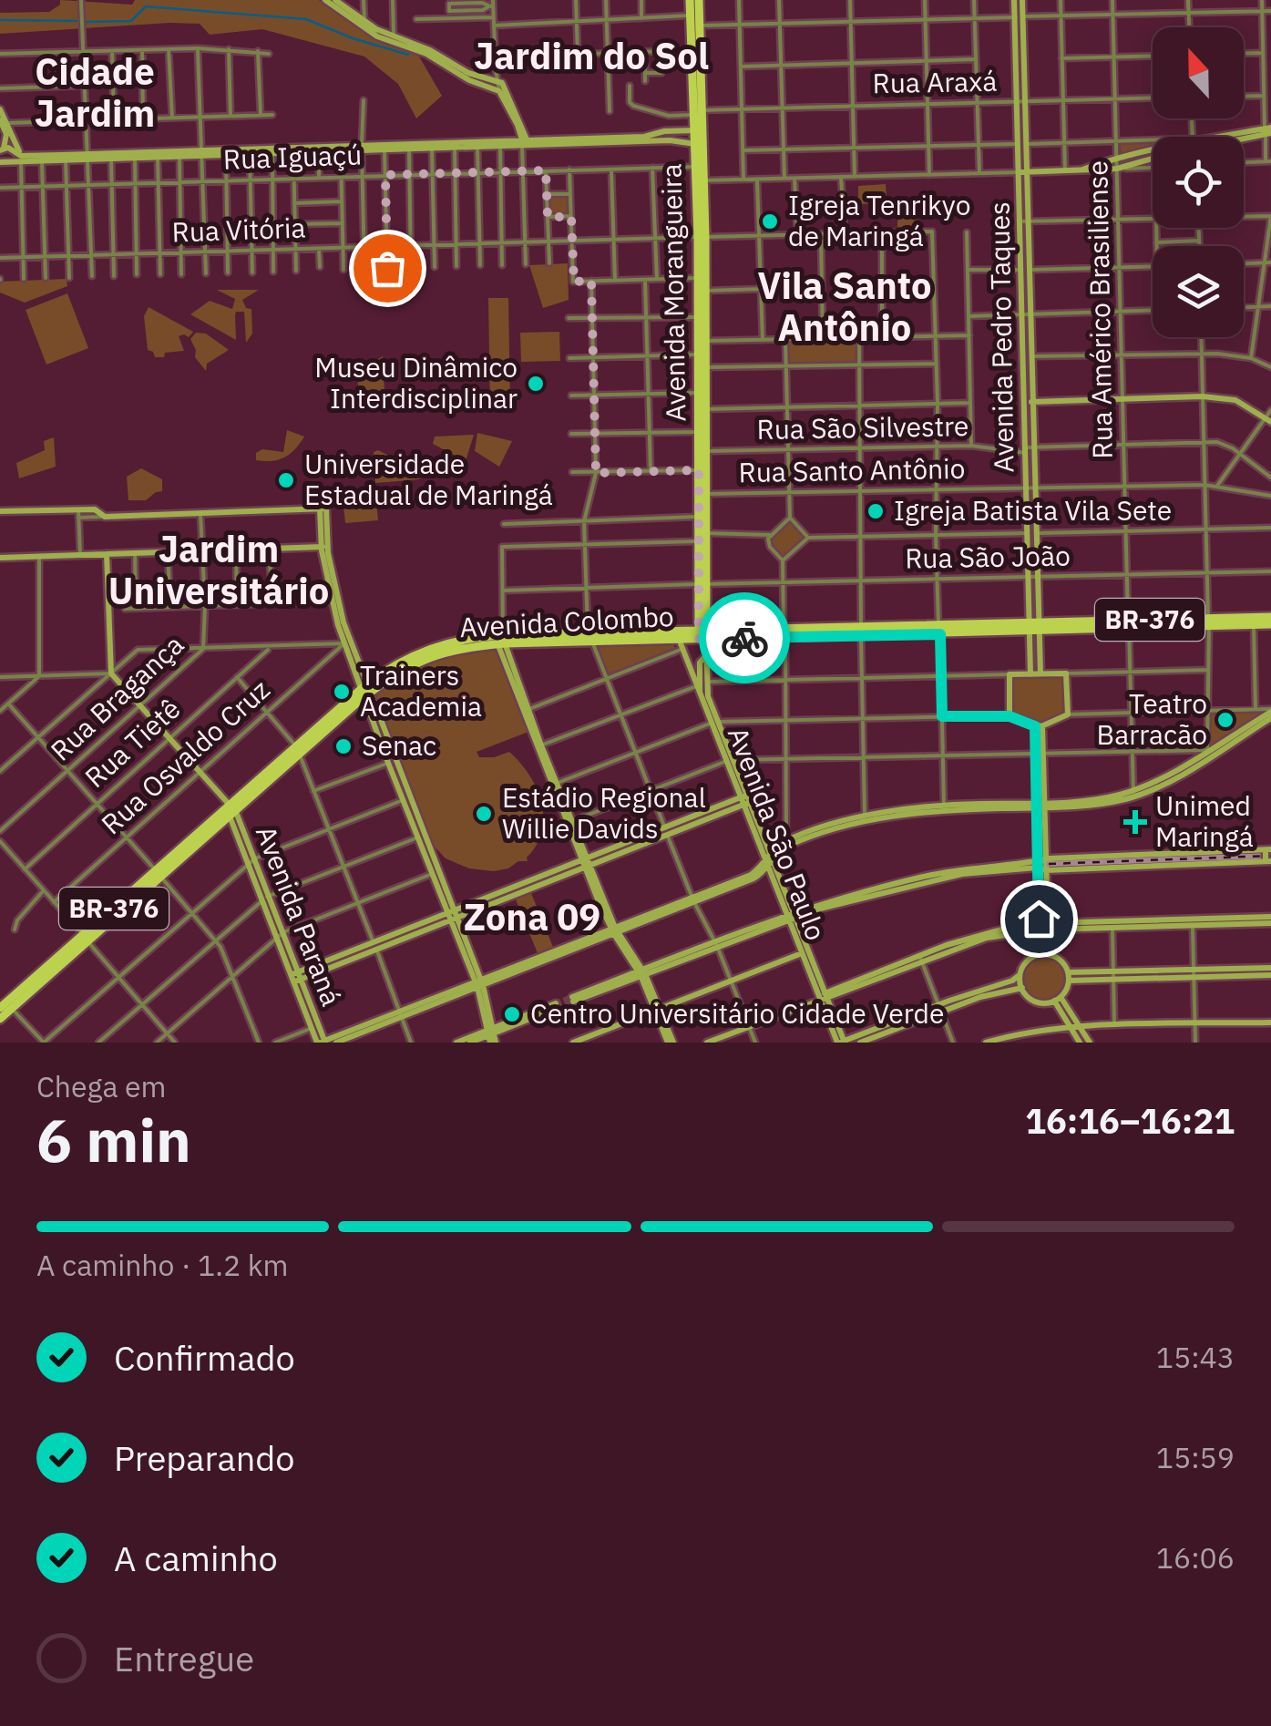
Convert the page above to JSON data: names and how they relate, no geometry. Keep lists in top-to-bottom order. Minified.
{"streets":{"main road":["Avenida Morangueira","Avenida Pedro Taques","BR-376","Avenida Colombo","Avenida São Paulo","Avenida Paraná"],"street":["Rua Araxá","Rua Iguaçú","Rua Vitória","Rua Américo Brasiliense","Rua São Silvestre","Rua Santo Antônio","Rua São João","Rua Bragança","Rua Tietê","Rua Osvaldo Cruz"]},"crossings":[["Rua Araxá","Avenida Morangueira"],["Rua Araxá","Rua Américo Brasiliense"],["Rua Araxá","Avenida Pedro Taques"],["Rua Iguaçú","Avenida Morangueira"],["Rua Vitória","Avenida Morangueira"],["Avenida Morangueira","Rua São Silvestre"],["Avenida Morangueira","Rua Santo Antônio"],["Avenida Morangueira","Rua São João"],["Avenida Morangueira","Avenida Colombo"],["Avenida Morangueira","Avenida São Paulo"],["Rua Américo Brasiliense","Rua São Silvestre"],["Rua Américo Brasiliense","Rua Santo Antônio"],["Rua Américo Brasiliense","Rua São João"],["Rua Américo Brasiliense","Avenida Colombo"],["Avenida Pedro Taques","Rua São Silvestre"],["Avenida Pedro Taques","Rua Santo Antônio"],["Avenida Pedro Taques","Rua São João"],["Avenida Pedro Taques","Avenida Colombo"],["Avenida Colombo","Avenida São Paulo"],["Avenida Colombo","Avenida Paraná"],["Rua Bragança","Avenida Paraná"],["Rua Tietê","Avenida Paraná"],["Rua Osvaldo Cruz","Avenida Paraná"]],"districts":["Jardim do Sol","Cidade Jardim","Vila Santo Antônio","Jardim Universitário","Zona 09"],"places":{"other":["Igreja Tenrikyo de Maringá","Museu Dinâmico Interdisciplinar","Universidade Estadual de Maringá","Igreja Batista Vila Sete","Trainers Academia","Teatro Barracão","Senac","Estádio Regional Willie Davids","Centro Universitário Cidade Verde"],"health":["Unimed Maringá"]},"north":"top","page":{"heading":["6 min","Chega em","16:16–16:21"],"bar":"A caminho · 1.2 km","list":[["Confirmado","15:43"],["Preparando","15:59"],["A caminho","16:06"],"Entregue"]}}
